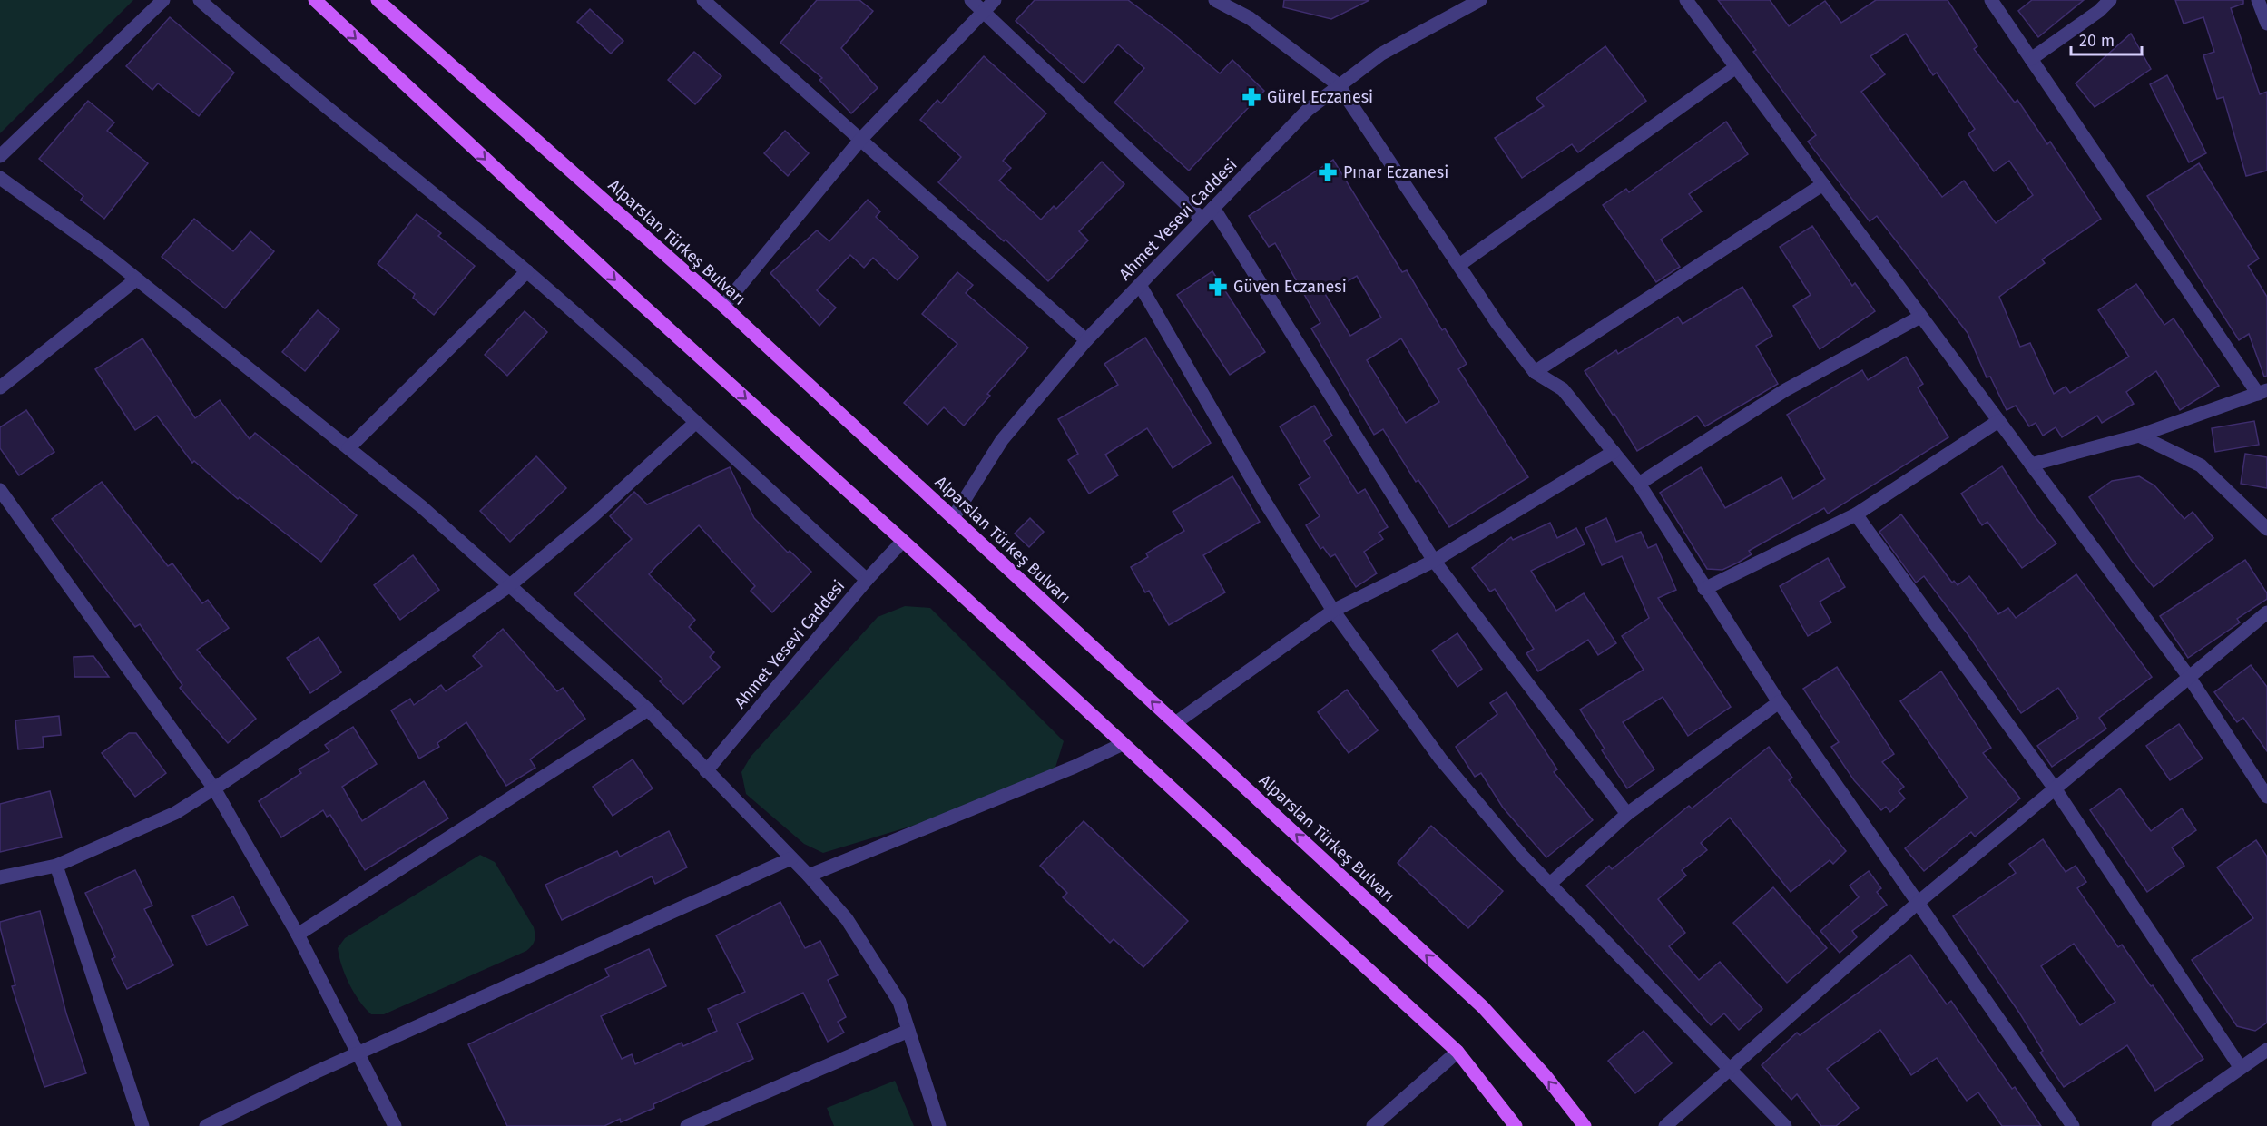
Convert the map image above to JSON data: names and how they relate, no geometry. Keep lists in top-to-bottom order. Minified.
{"streets":{"main road":["Alparslan Türkeş Bulvarı"],"street":["Ahmet Yesevi Caddesi"]},"crossings":[["Ahmet Yesevi Caddesi","Alparslan Türkeş Bulvarı"]],"places":{"pharmacy":["Gürel Eczanesi","Pınar Eczanesi","Güven Eczanesi"]},"scale_bar":"20 m"}
